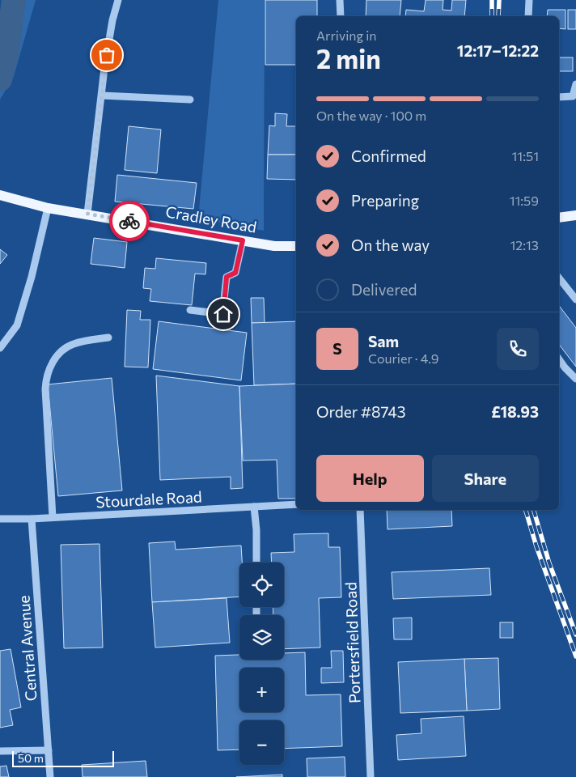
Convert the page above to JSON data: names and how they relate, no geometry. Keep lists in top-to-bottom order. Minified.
{"streets":{"main road":["Cradley Road"],"street":["Stourdale Road","Portersfield Road","Central Avenue"]},"crossings":[["Stourdale Road","Central Avenue"]],"scale_bar":"50 m","page":{"heading":["2 min","Arriving in","12:17–12:22"],"panel":["Sam","Courier · 4.9","Order #8743","£18.93"],"bar":"On the way · 100 m","list":[["Confirmed","11:51"],["Preparing","11:59"],["On the way","12:13"],"Delivered"],"round":"S","buttons":["Help","Share"],"map_buttons":["+","−"],"scale":"50 m"}}
